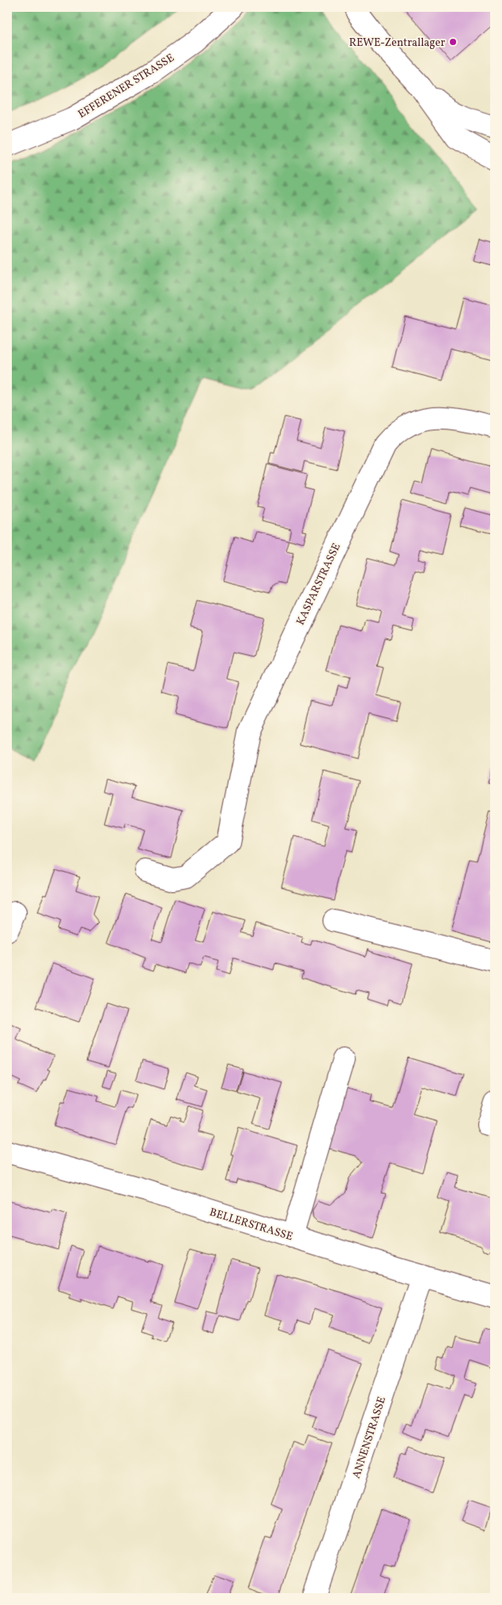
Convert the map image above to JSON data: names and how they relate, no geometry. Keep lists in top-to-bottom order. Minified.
{"streets":{"street":["EFFERENER STRASSE","KASPARSTRASSE","BELLERSTRASSE","ANNENSTRASSE"]},"crossings":[["BELLERSTRASSE","ANNENSTRASSE"]],"places":["REWE-Zentrallager"]}
